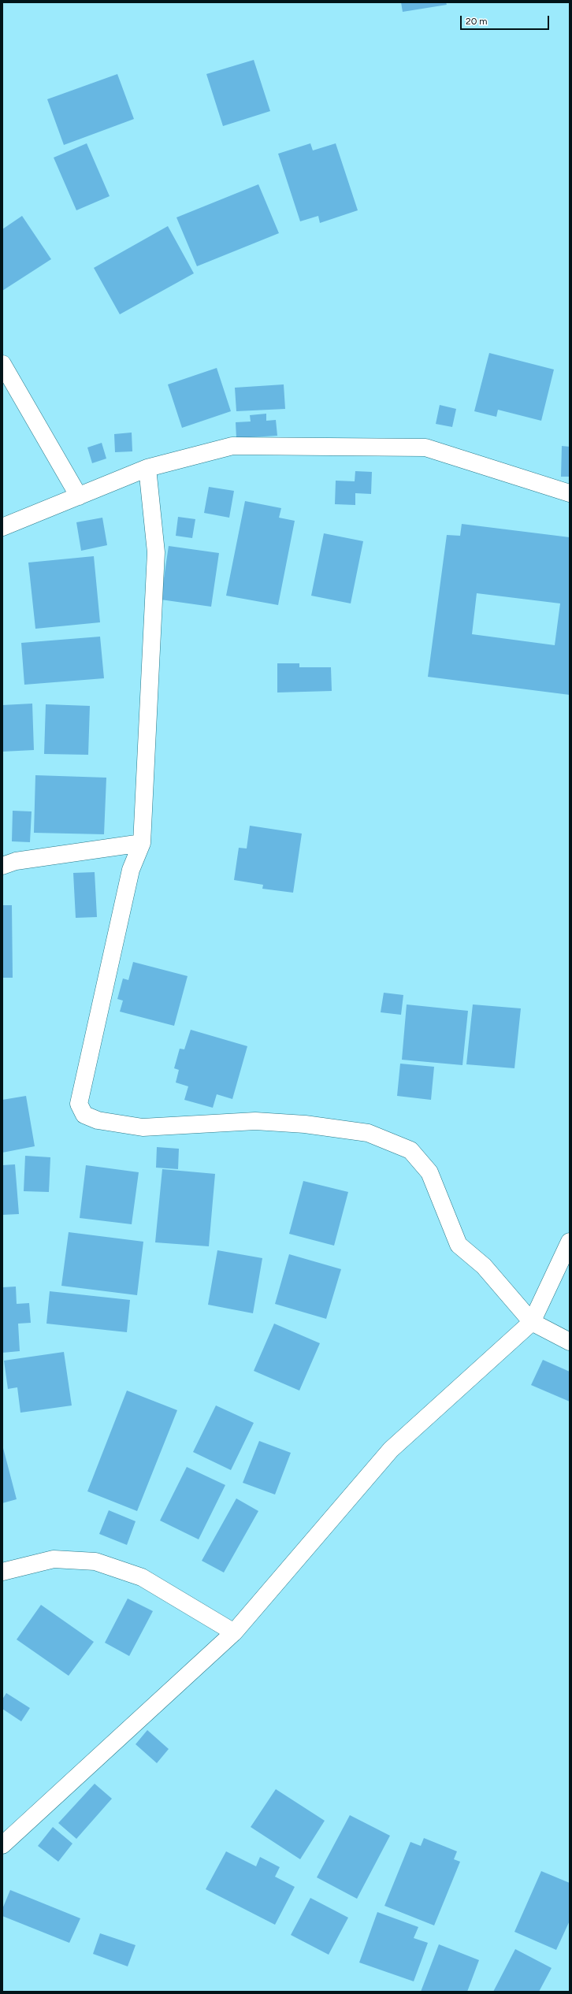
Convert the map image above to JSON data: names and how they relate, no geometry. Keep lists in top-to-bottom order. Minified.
{"scale_bar":"20 m"}
